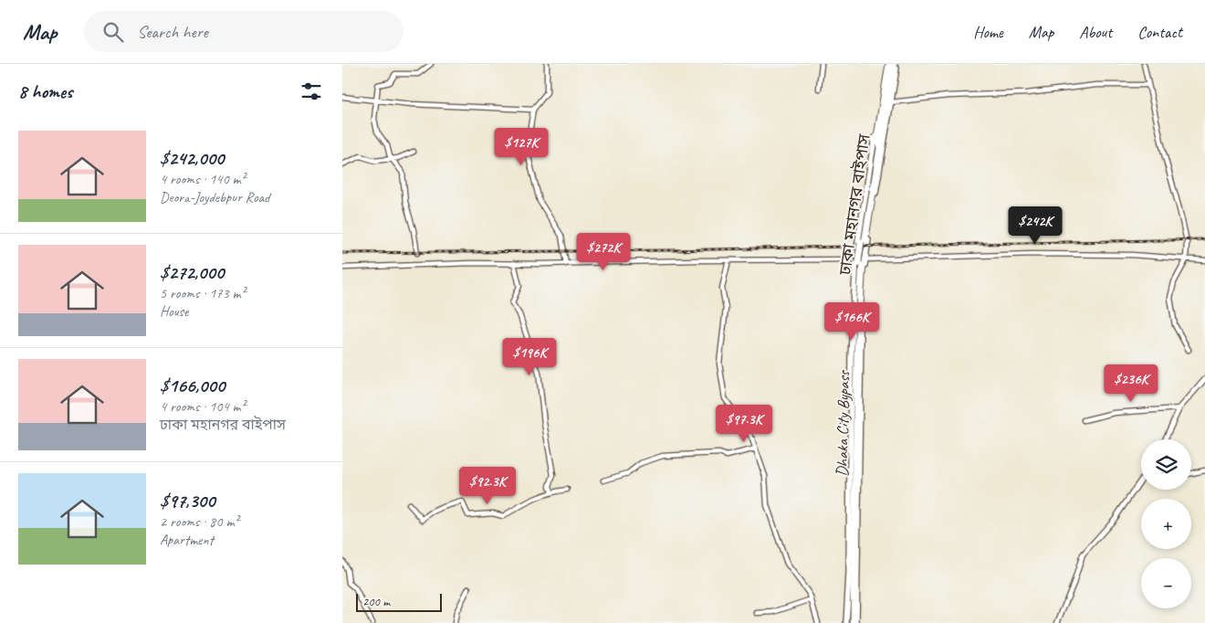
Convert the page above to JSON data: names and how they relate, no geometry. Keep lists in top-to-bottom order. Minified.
{"streets":{"highway":["ঢাকা মহানগর বাইপাস","Dhaka City Bypass"]},"crossings":[["ঢাকা মহানগর বাইপাস","Dhaka City Bypass"]],"scale_bar":"200 m","page":{"header":"Map","search":"Search here","nav":["Home","Map","About","Contact"],"heading":"8 homes","list":[{"name":"$242,000","note":"4 rooms · 140 m² · Deora-Joydebpur Road"},{"name":"$272,000","note":"5 rooms · 173 m² · House"},{"name":"$166,000","note":"4 rooms · 104 m² · ঢাকা মহানগর বাইপাস"},{"name":"$97,300","note":"2 rooms · 80 m² · Apartment"}],"price":["$127K","$242K","$272K","$166K","$196K","$236K","$97.3K","$92.3K"],"map_buttons":["+","−"],"scale":"200 m"}}
